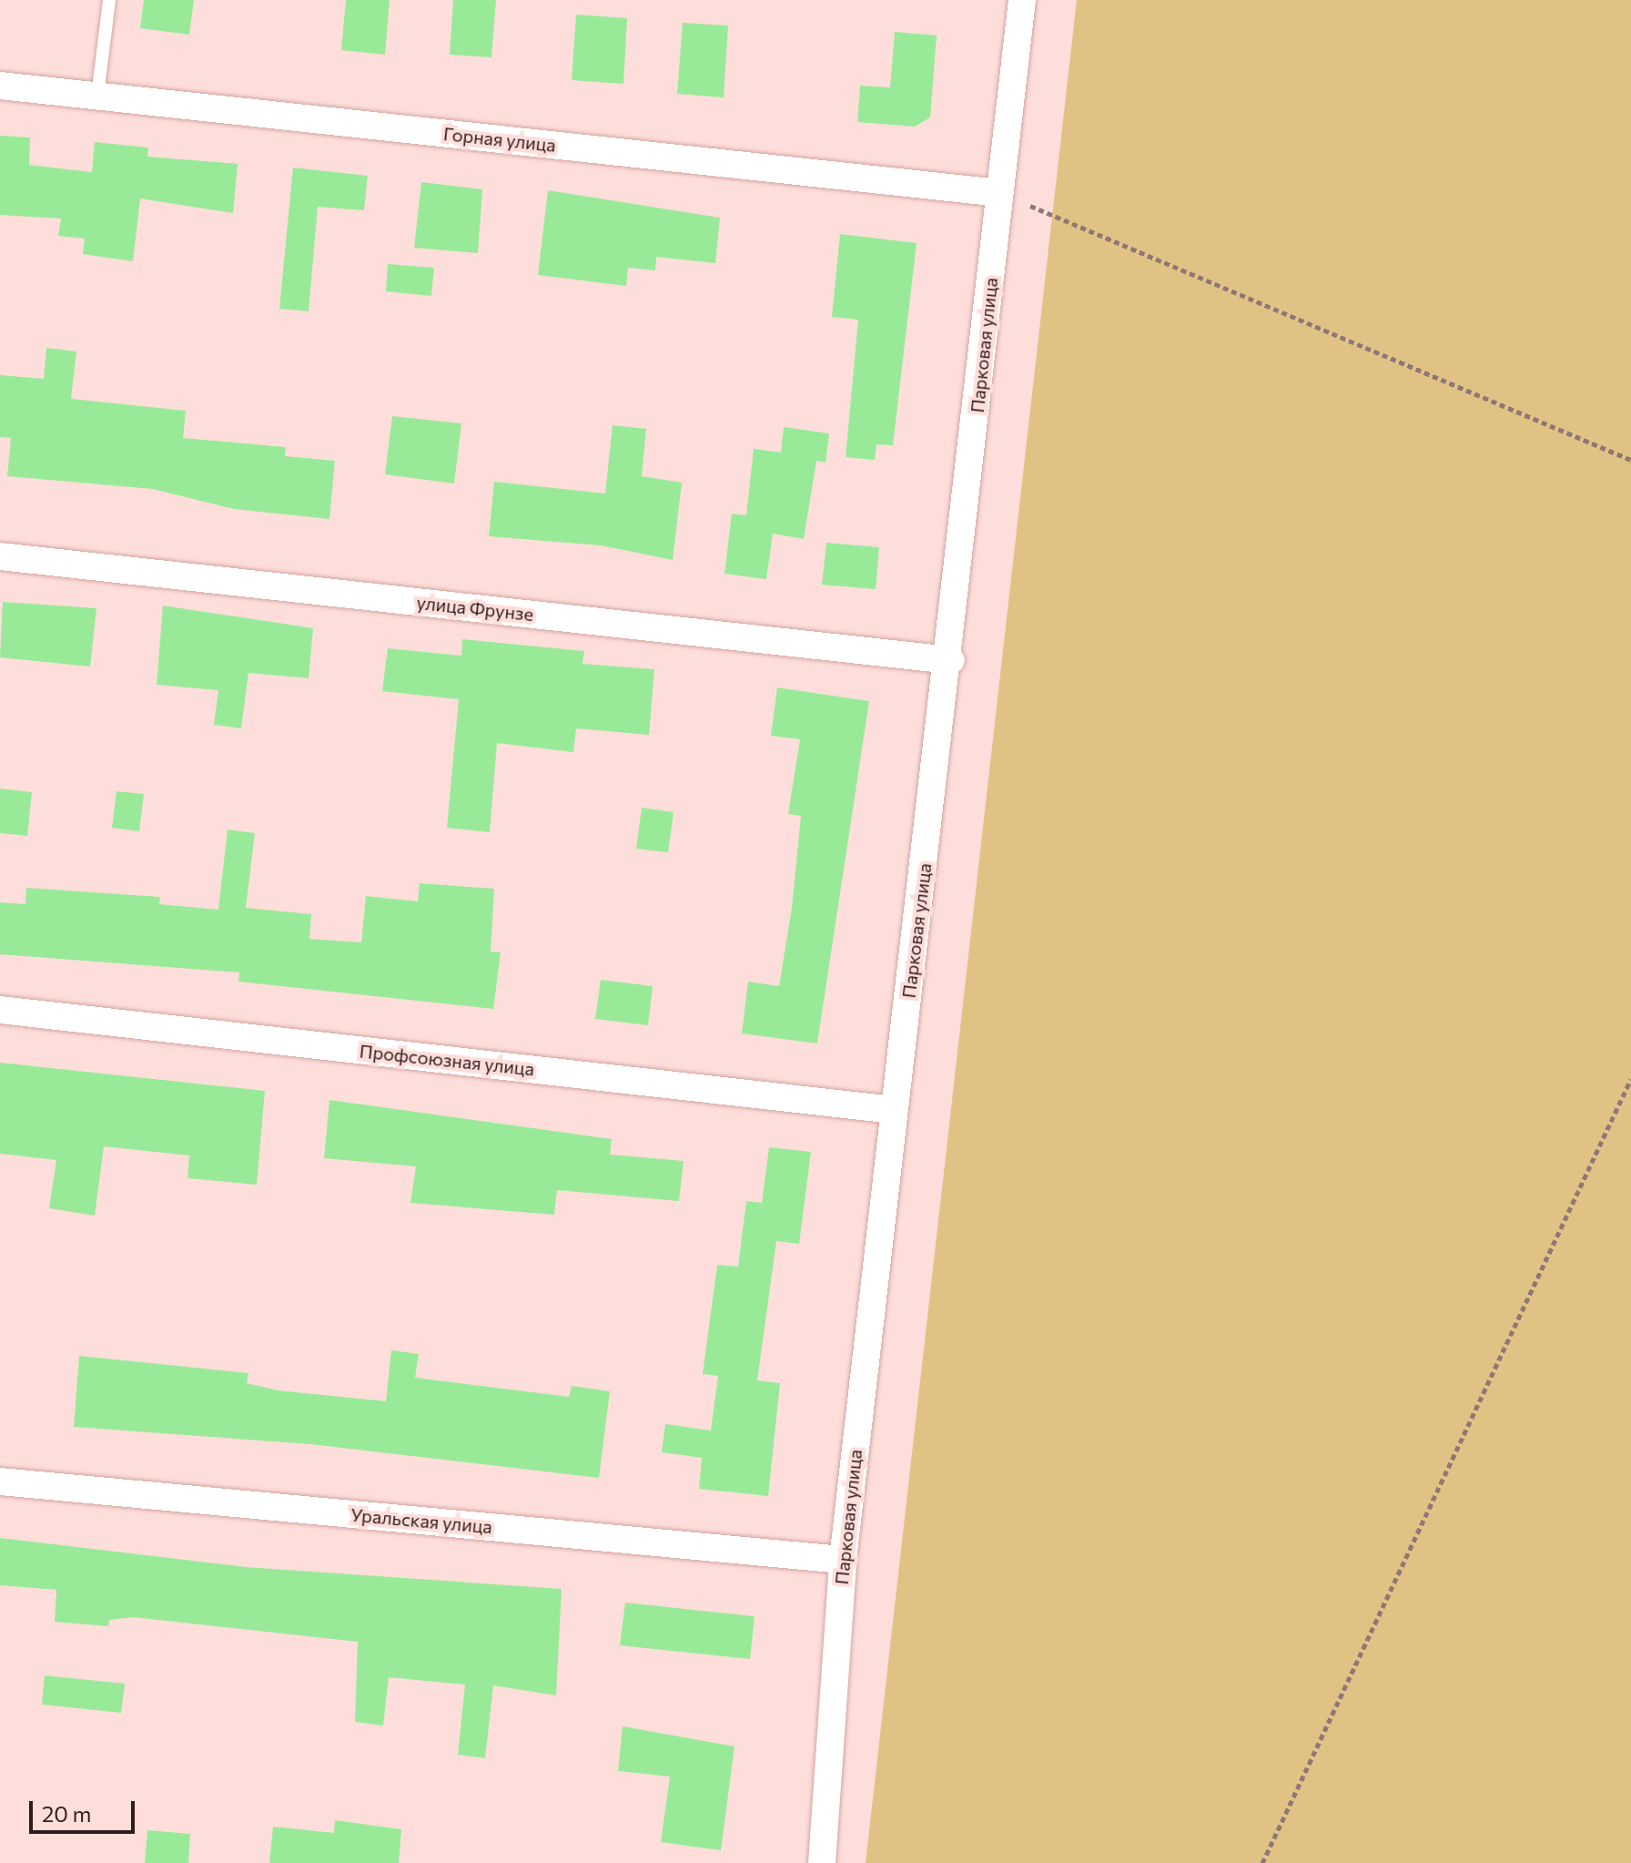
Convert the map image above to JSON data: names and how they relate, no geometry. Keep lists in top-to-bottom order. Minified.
{"streets":{"street":["Горная улица","Парковая улица","улица Фрунзе","Профсоюзная улица","Уральская улица"]},"crossings":[["Горная улица","Парковая улица"],["Парковая улица","улица Фрунзе"],["Парковая улица","Профсоюзная улица"],["Парковая улица","Уральская улица"]],"scale_bar":"20 m"}
